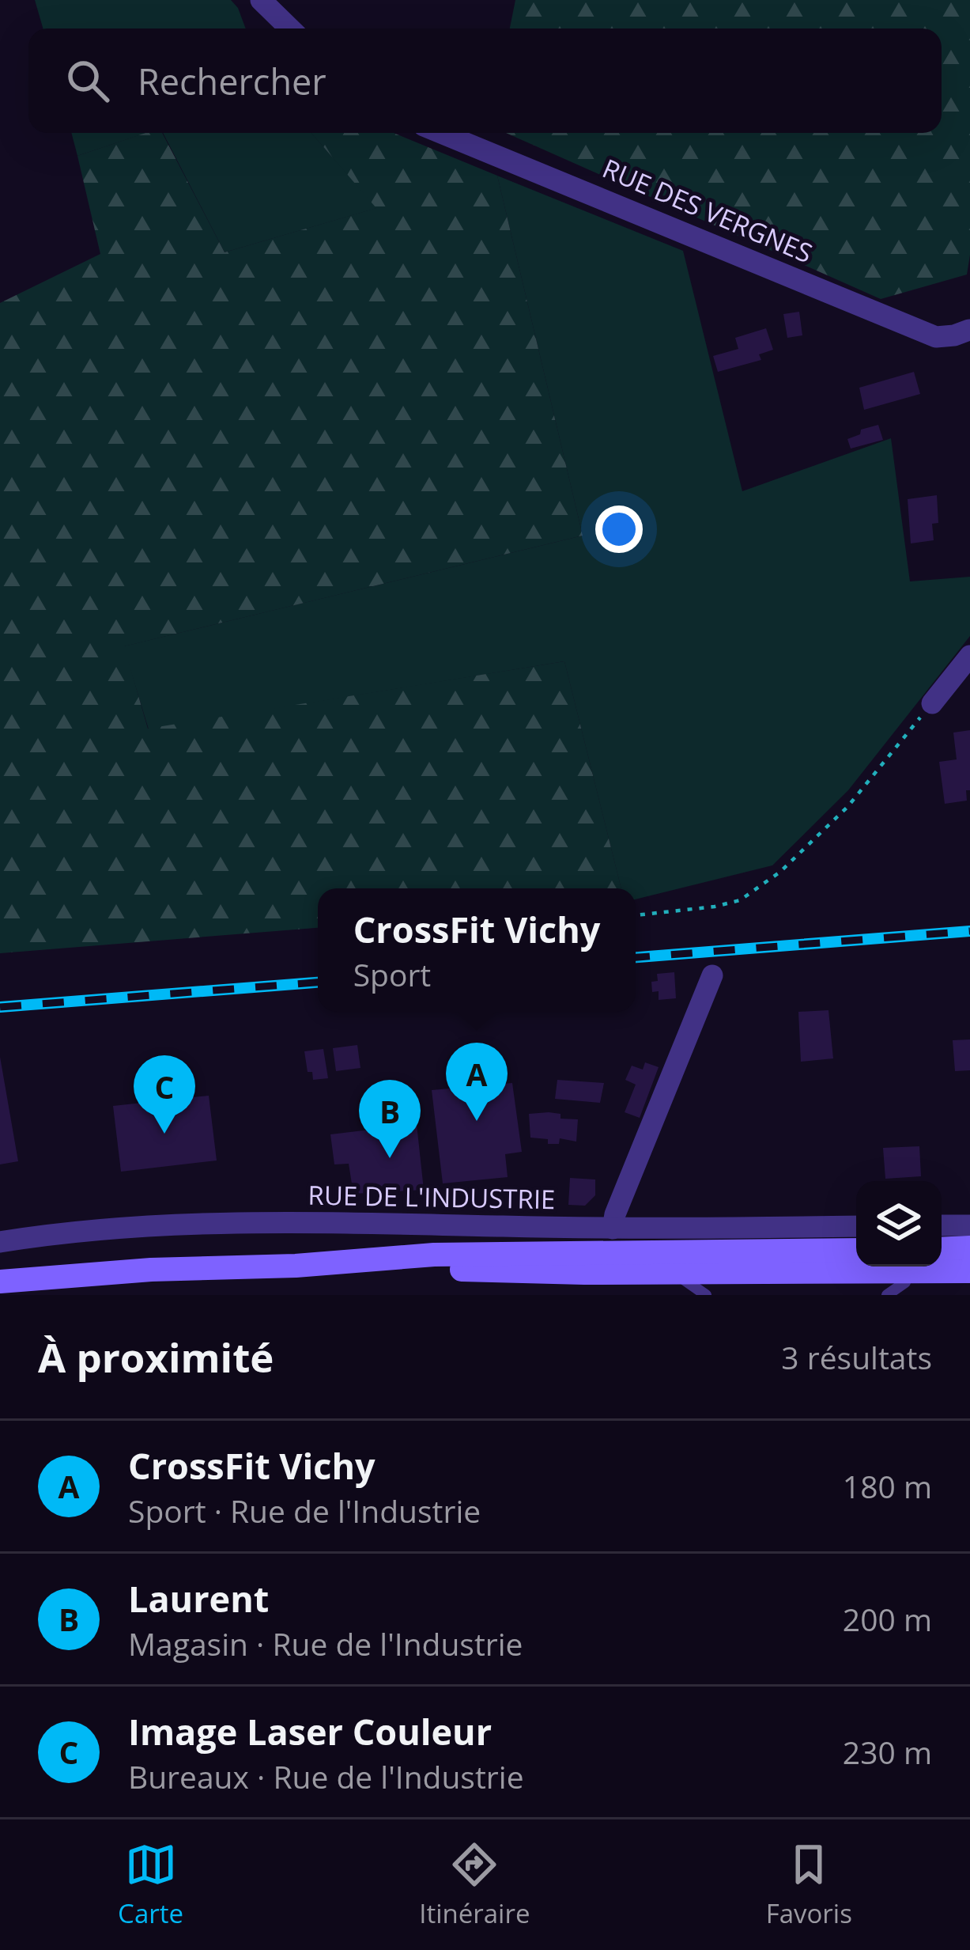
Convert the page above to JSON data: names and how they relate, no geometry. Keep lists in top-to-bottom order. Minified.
{"streets":{"main road":["RUE DE L'INDUSTRIE"],"street":["RUE DES VERGNES"]},"page":{"search":"Rechercher","popup":["CrossFit Vichy","Sport"],"pins":["A","C","B"],"heading":["À proximité","3 résultats"],"list":[{"mark":"A","name":"CrossFit Vichy","note":"Sport · Rue de l'Industrie","value":"180 m"},{"mark":"B","name":"Laurent","note":"Magasin · Rue de l'Industrie","value":"200 m"},{"mark":"C","name":"Image Laser Couleur","note":"Bureaux · Rue de l'Industrie","value":"230 m"}],"nav":["Carte","Itinéraire","Favoris"]}}
